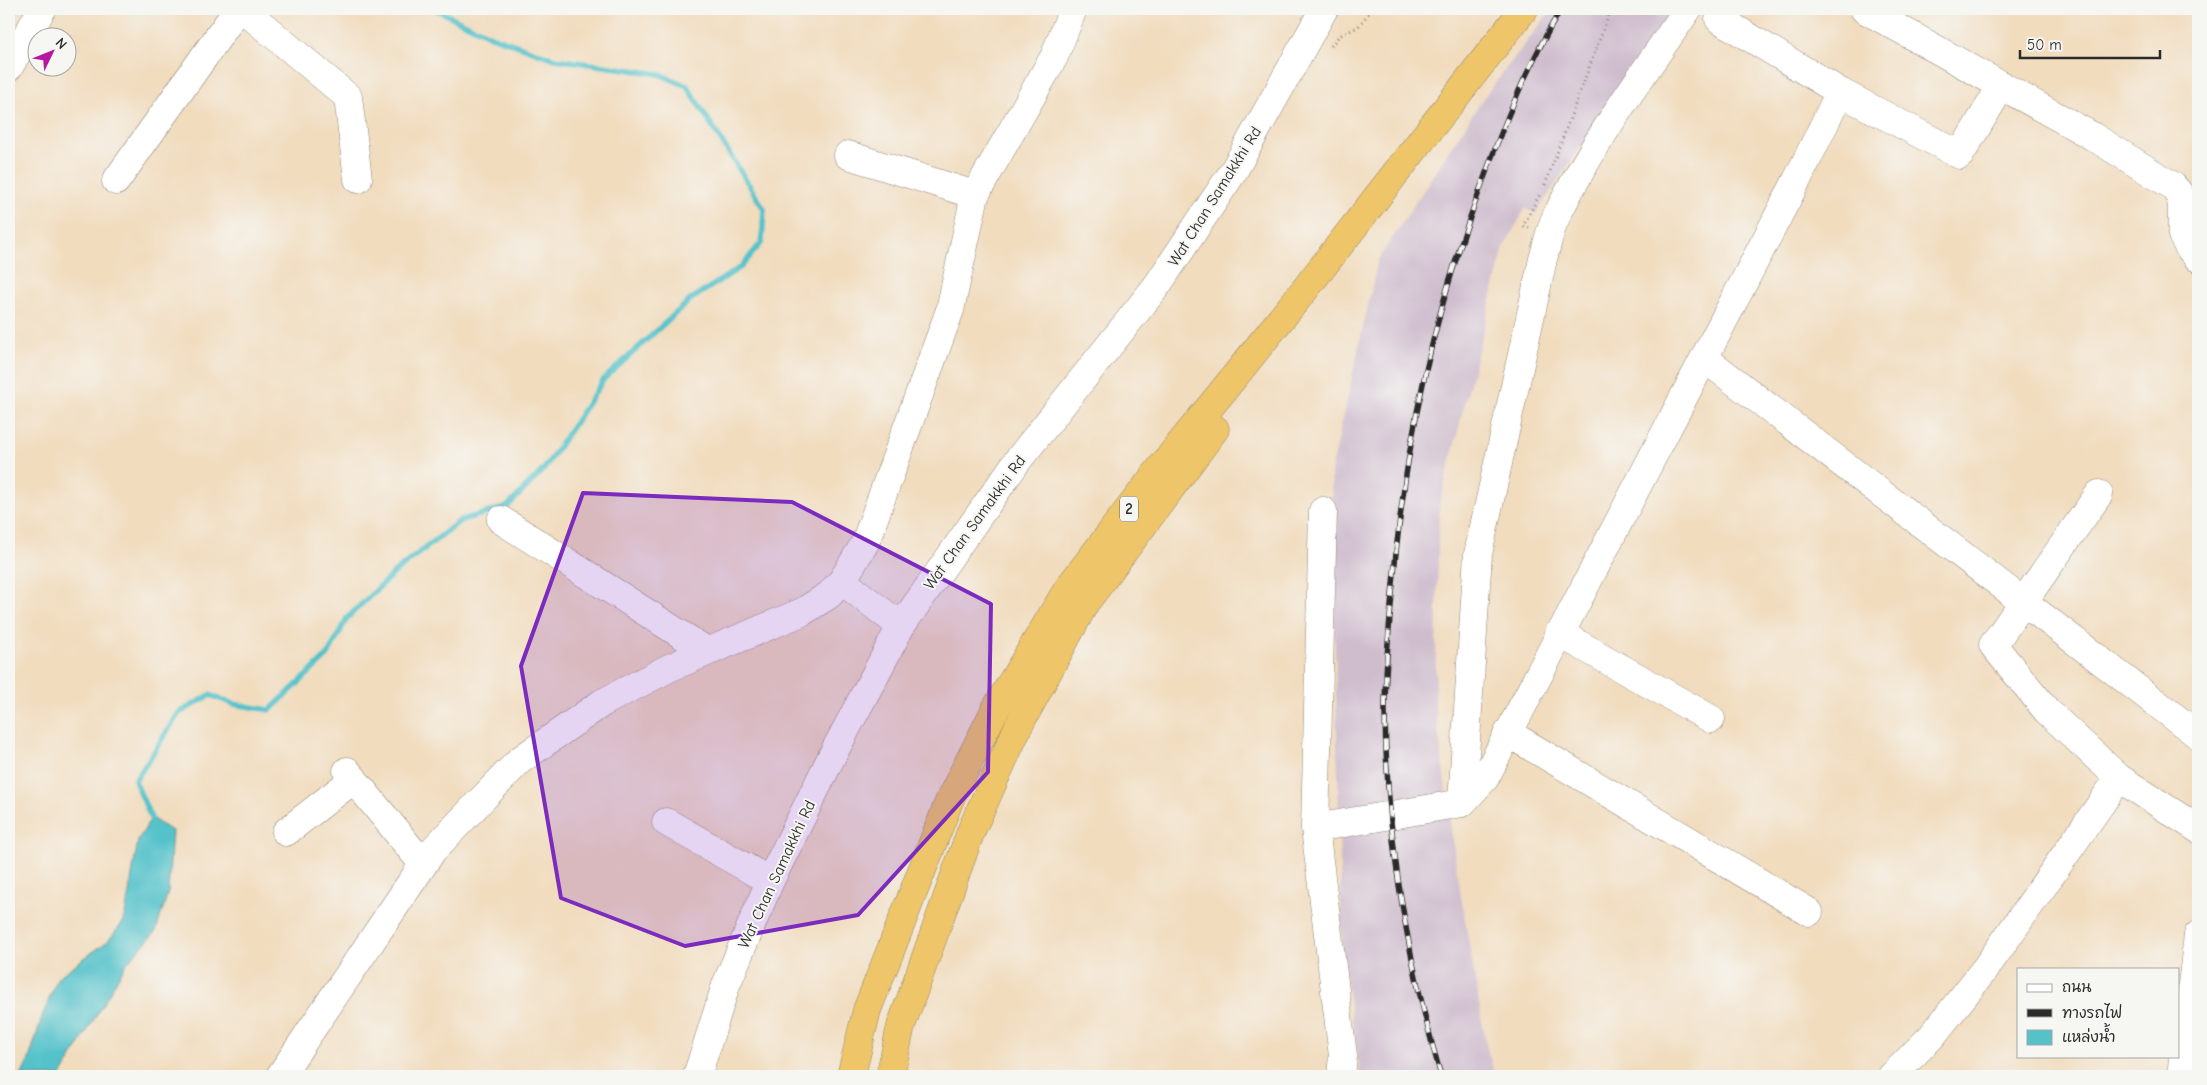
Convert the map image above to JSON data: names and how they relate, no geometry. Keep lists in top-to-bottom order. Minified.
{"streets":{"highway":["2"],"street":["Wat Chan Samakkhi Rd"]},"legend":["ถนน","ทางรถไฟ","แหล่งน้ำ"],"scale_bar":"50 m","north":"top right"}
